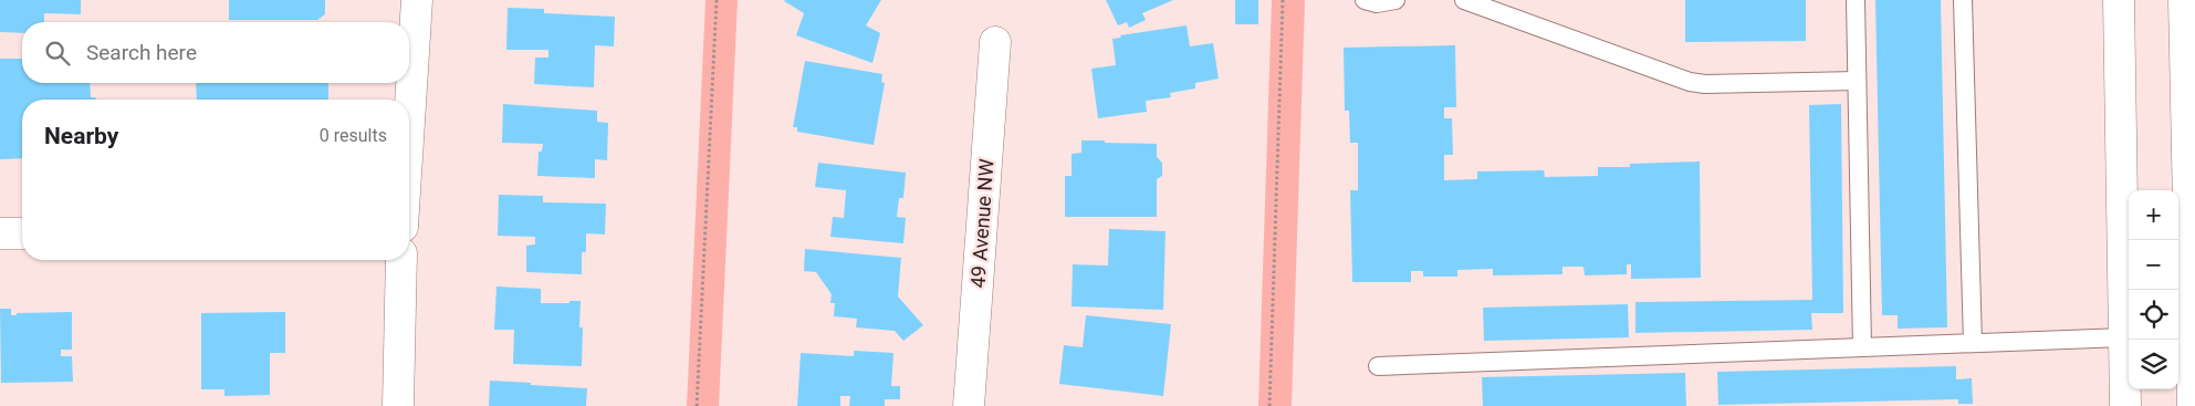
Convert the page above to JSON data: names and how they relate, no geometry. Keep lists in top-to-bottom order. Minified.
{"streets":{"street":["49 Avenue NW"]},"page":{"search":"Search here","heading":["Nearby","0 results"],"map_buttons":["+","−"]}}
